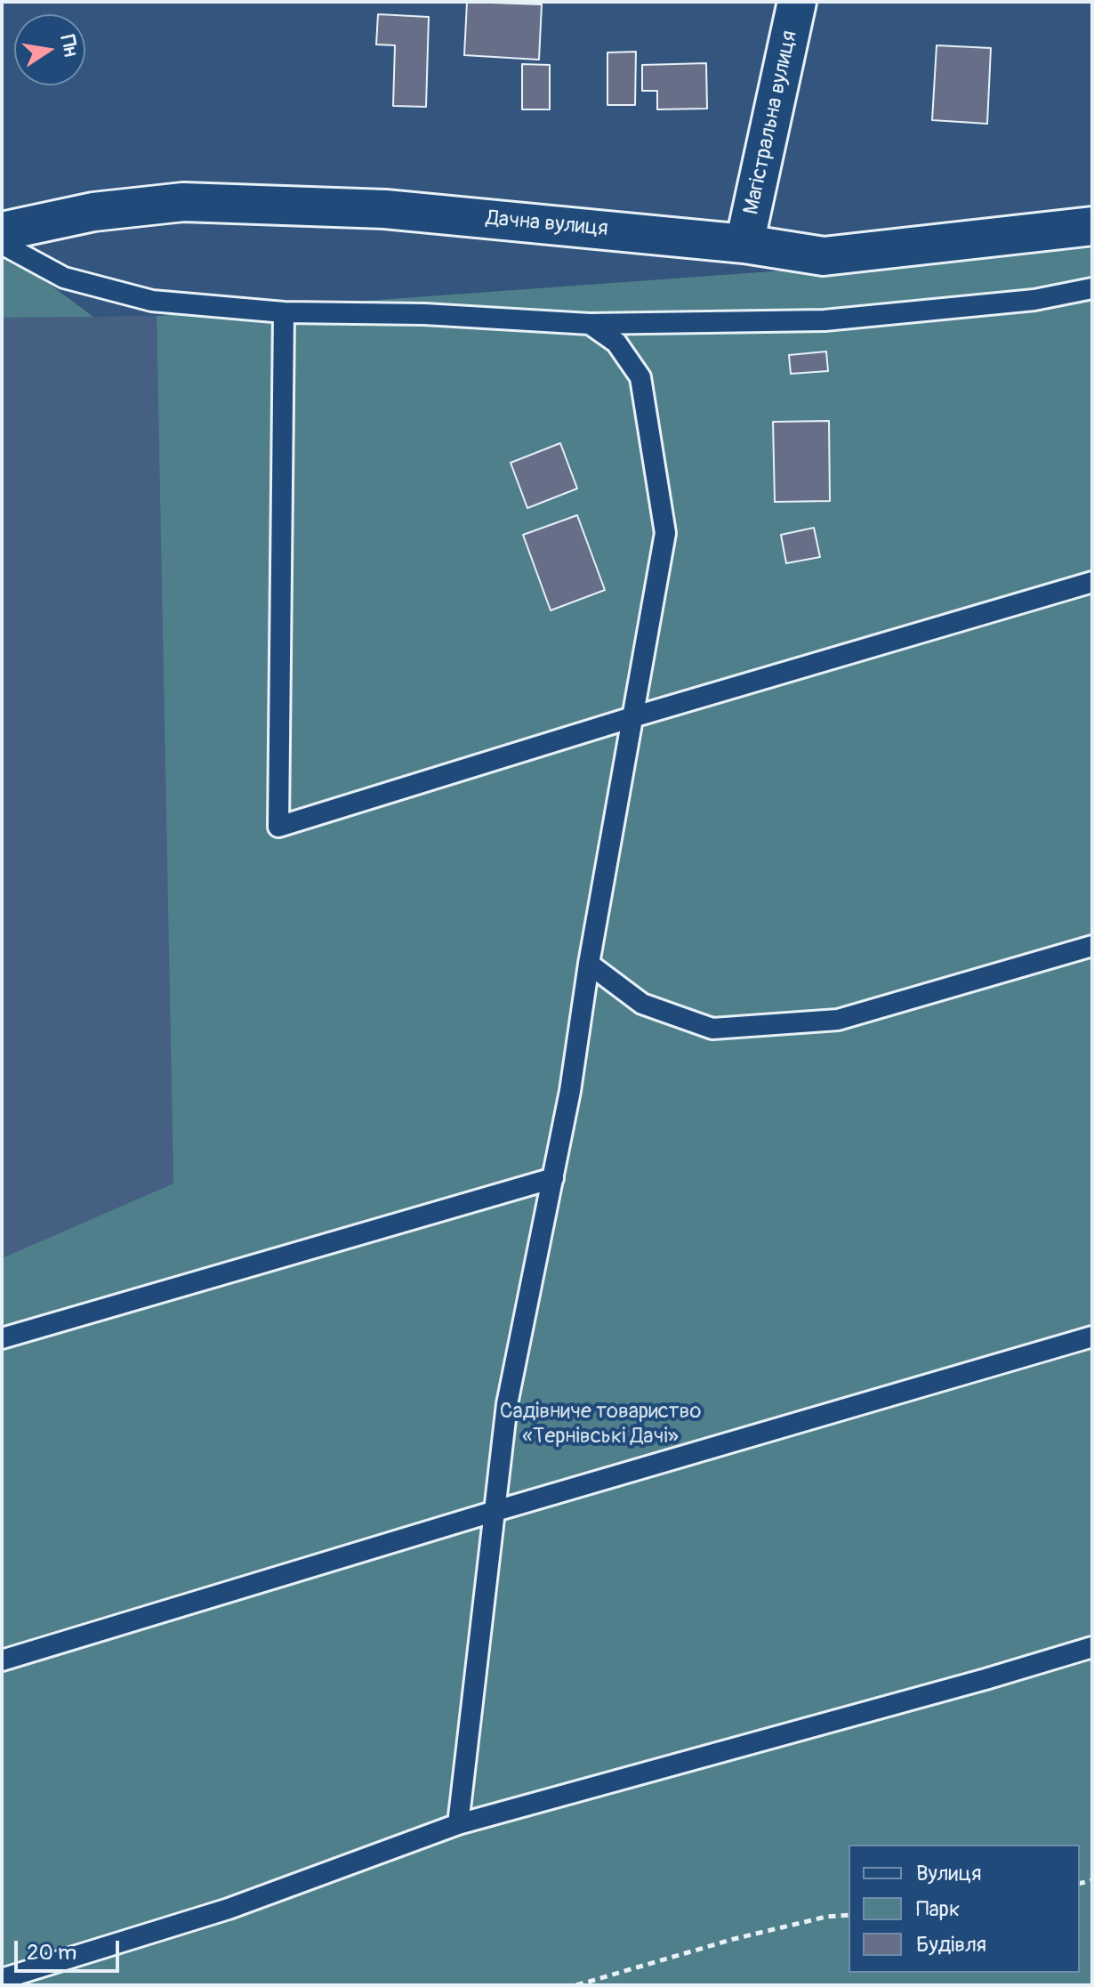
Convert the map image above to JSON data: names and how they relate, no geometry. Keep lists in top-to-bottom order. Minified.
{"streets":{"street":["Магістральна вулиця","Дачна вулиця"]},"crossings":[["Магістральна вулиця","Дачна вулиця"]],"parks":["Садівниче товариство «Тернівські Дачі»"],"legend":["Вулиця","Парк","Будівля"],"scale_bar":"20 m","north":"right"}
